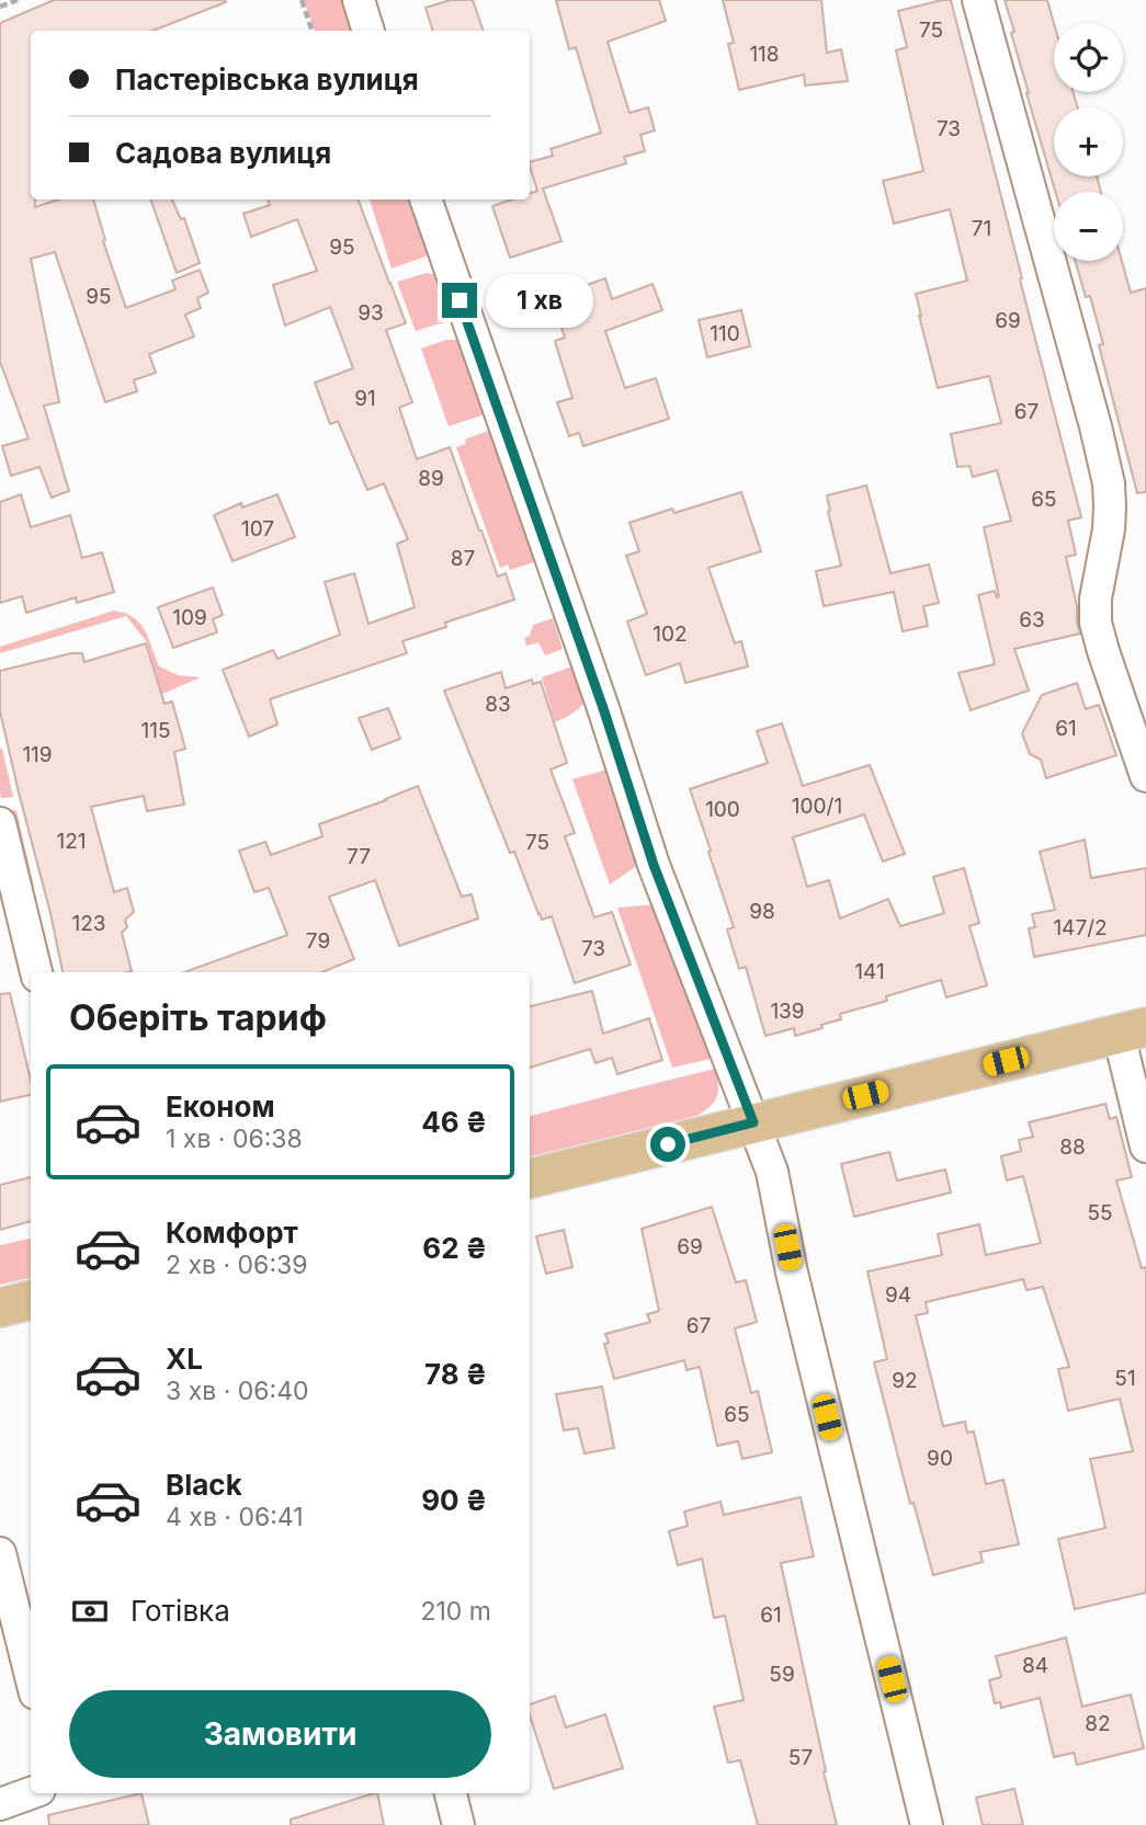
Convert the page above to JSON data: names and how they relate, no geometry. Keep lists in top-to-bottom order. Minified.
{"house_numbers":["75","118","73","71","95","95","93","69","110","91","67","89","65","107","87","109","63","102","83","61","115","119","100/1","100","121","75","77","98","123","147/2","79","73","141","139","88","55","69","94","67","51","92","65","90","61","84","59","82","57"],"page":{"map_buttons":["+","−"],"banner":["Пастерівська вулиця","Садова вулиця"],"bubble":"1 хв","heading":"Оберіть тариф","list":[{"name":"Економ","note":"1 хв · 06:38","value":"46 ₴"},{"name":"Комфорт","note":"2 хв · 06:39","value":"62 ₴"},{"name":"XL","note":"3 хв · 06:40","value":"78 ₴"},{"name":"Black","note":"4 хв · 06:41","value":"90 ₴"}],"pay":["Готівка","210 m"],"buttons":"Замовити"}}
